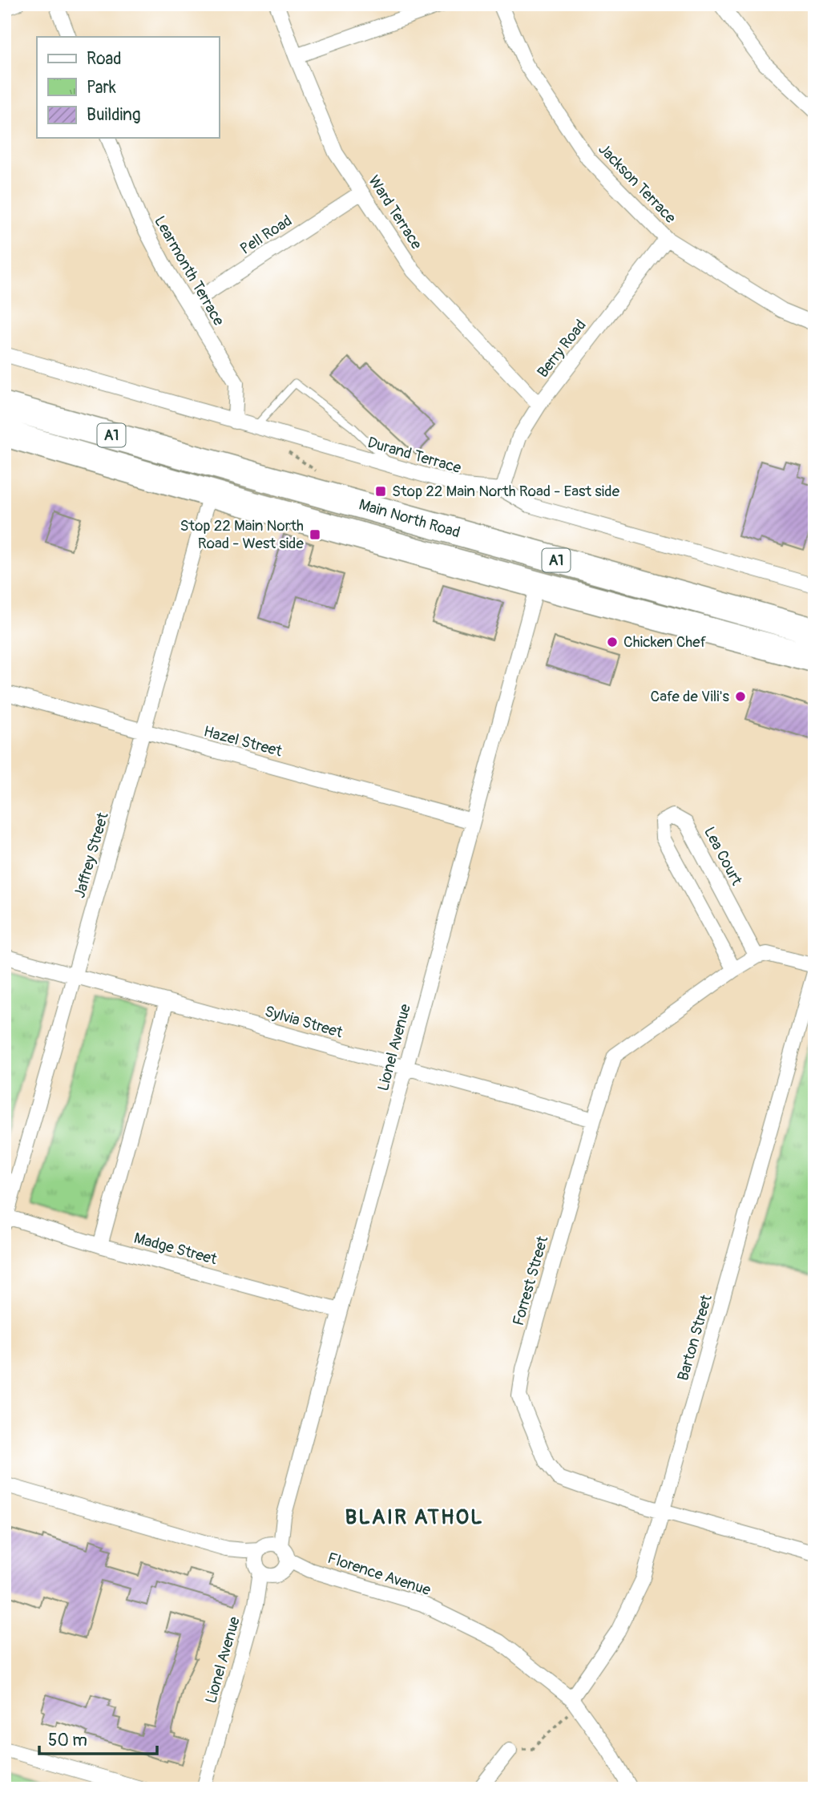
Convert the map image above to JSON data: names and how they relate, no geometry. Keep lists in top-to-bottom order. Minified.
{"streets":{"highway":["A1","Main North Road"],"street":["Jackson Terrace","Ward Terrace","Pell Road","Learmonth Terrace","Berry Road","Durand Terrace","Hazel Street","Jaffrey Street","Lea Court","Sylvia Street","Lionel Avenue","Madge Street","Forrest Street","Barton Street","Florence Avenue"]},"crossings":[["Jackson Terrace","Berry Road"],["Ward Terrace","Pell Road"],["Ward Terrace","Berry Road"],["Pell Road","Learmonth Terrace"],["Learmonth Terrace","Durand Terrace"],["Berry Road","Durand Terrace"],["Main North Road","Jaffrey Street"],["Main North Road","Lionel Avenue"],["Hazel Street","Jaffrey Street"],["Hazel Street","Lionel Avenue"],["Jaffrey Street","Sylvia Street"],["Jaffrey Street","Madge Street"],["Lea Court","Forrest Street"],["Sylvia Street","Lionel Avenue"],["Sylvia Street","Forrest Street"],["Lionel Avenue","Madge Street"],["Lionel Avenue","Florence Avenue"],["Forrest Street","Barton Street"],["Barton Street","Florence Avenue"]],"districts":["BLAIR ATHOL"],"places":{"transit":["Stop 22 Main North Road - East side","Stop 22 Main North Road - West side"],"other":["Chicken Chef","Cafe de Vili's"]},"legend":["Road","Park","Building"],"scale_bar":"50 m"}
